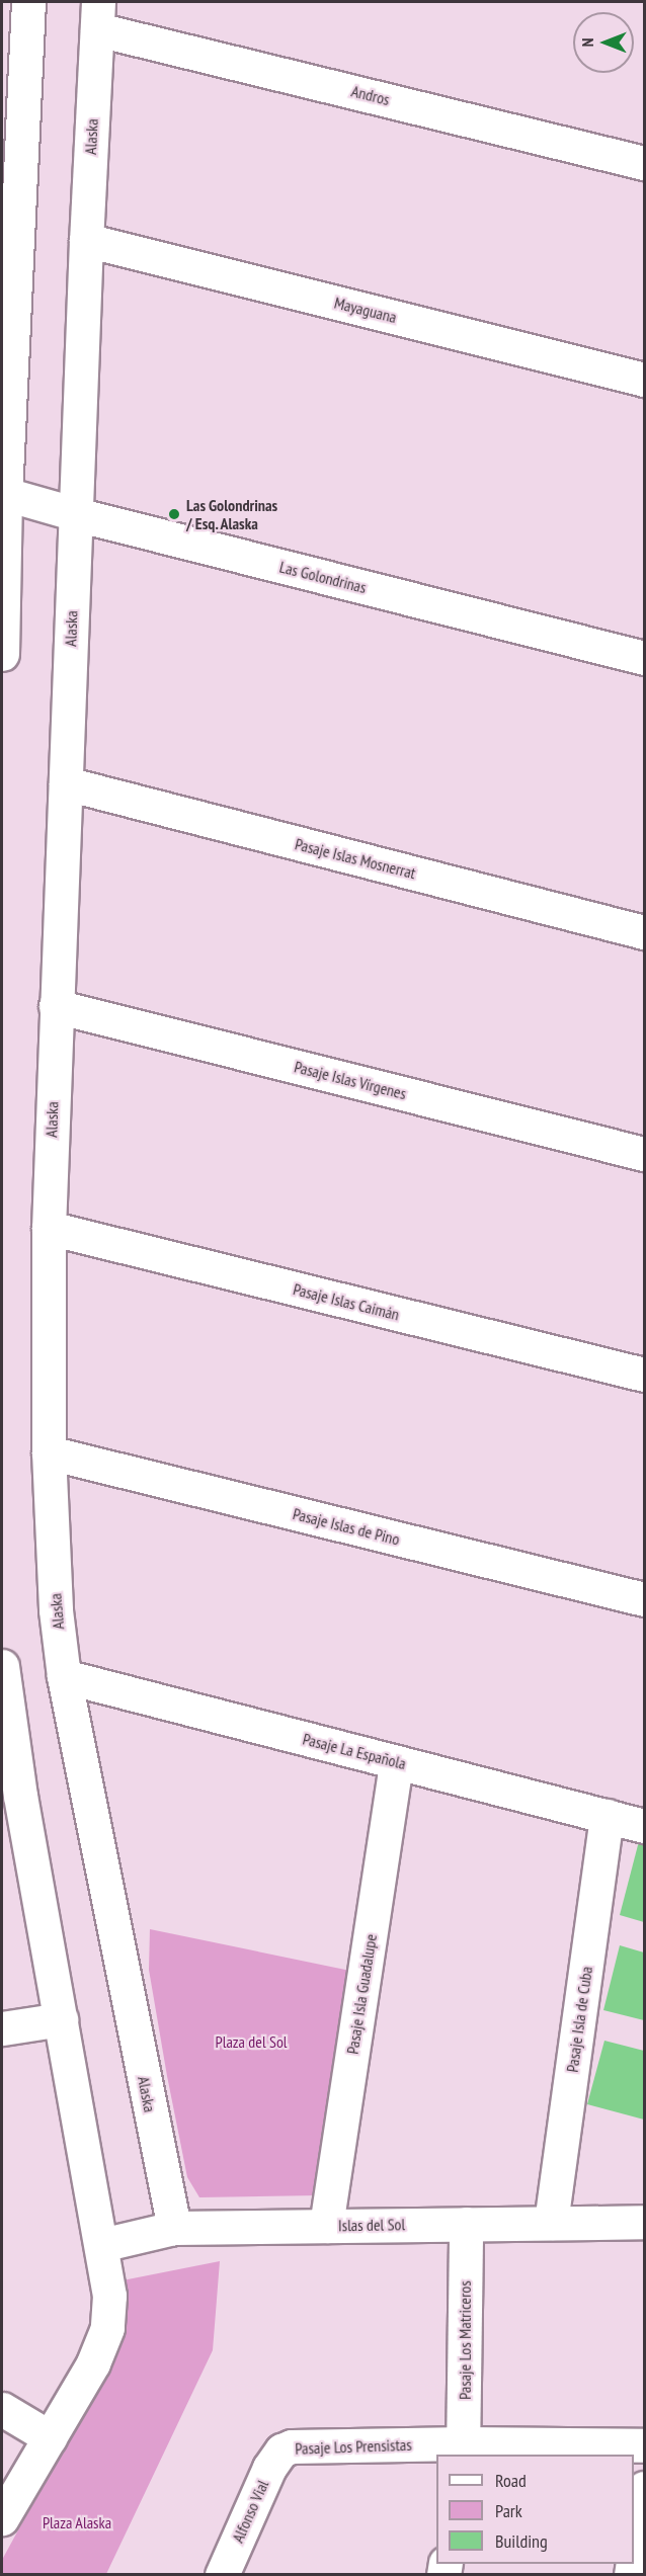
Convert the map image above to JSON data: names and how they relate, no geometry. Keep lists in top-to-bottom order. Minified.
{"streets":{"street":["Andros","Alaska","Mayaguana","Las Golondrinas","Pasaje Islas Mosnerrat","Pasaje Islas Vírgenes","Pasaje Islas Caimán","Pasaje Islas de Pino","Pasaje La Española","Pasaje Isla Guadalupe","Pasaje Isla de Cuba","Islas del Sol","Pasaje Los Matriceros","Pasaje Los Prensistas","Alfonso Vial"]},"crossings":[["Andros","Alaska"],["Alaska","Mayaguana"],["Alaska","Las Golondrinas"],["Alaska","Pasaje Islas Mosnerrat"],["Alaska","Pasaje Islas Vírgenes"],["Alaska","Pasaje Islas Caimán"],["Alaska","Pasaje Islas de Pino"],["Alaska","Pasaje La Española"],["Alaska","Islas del Sol"],["Pasaje La Española","Pasaje Isla Guadalupe"],["Pasaje La Española","Pasaje Isla de Cuba"],["Pasaje Isla Guadalupe","Islas del Sol"],["Pasaje Isla de Cuba","Islas del Sol"],["Islas del Sol","Pasaje Los Matriceros"],["Pasaje Los Matriceros","Pasaje Los Prensistas"],["Pasaje Los Prensistas","Alfonso Vial"]],"parks":["Plaza del Sol","Plaza Alaska"],"places":["Las Golondrinas / Esq. Alaska"],"legend":["Road","Park","Building"],"north":"left"}
